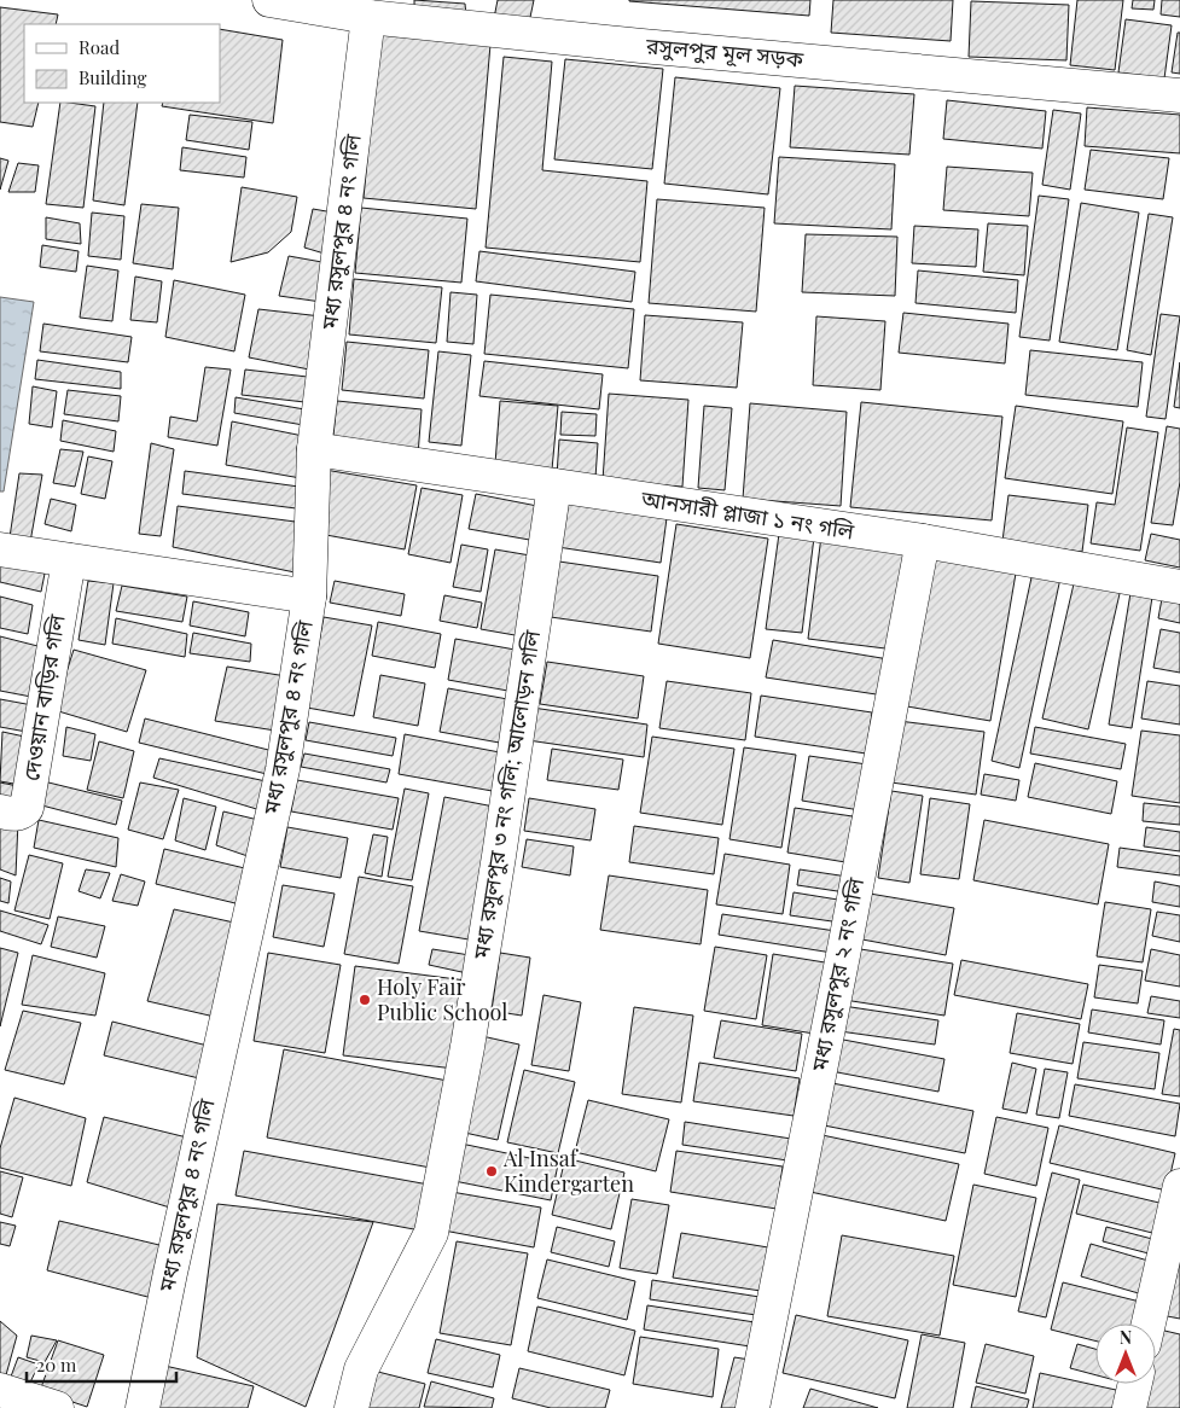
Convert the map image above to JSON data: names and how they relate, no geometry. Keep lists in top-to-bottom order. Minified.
{"streets":{"street":["রসুলপুর মূল সড়ক","মধ্য রসুলপুর ৪ নং গলি","আনসারী প্লাজা ১ নং গলি","দেওয়ান বাড়ির গলি","মধ্য রসুলপুর ৩ নং গলি; আলোড়ন গলি","মধ্য রসুলপুর ২ নং গলি"]},"crossings":[["রসুলপুর মূল সড়ক","মধ্য রসুলপুর ৪ নং গলি"],["মধ্য রসুলপুর ৪ নং গলি","আনসারী প্লাজা ১ নং গলি"],["আনসারী প্লাজা ১ নং গলি","মধ্য রসুলপুর ৩ নং গলি; আলোড়ন গলি"],["আনসারী প্লাজা ১ নং গলি","মধ্য রসুলপুর ২ নং গলি"]],"places":["Holy Fair Public School","Al Insaf Kindergarten"],"legend":["Road","Building"],"scale_bar":"20 m","north":"top"}
